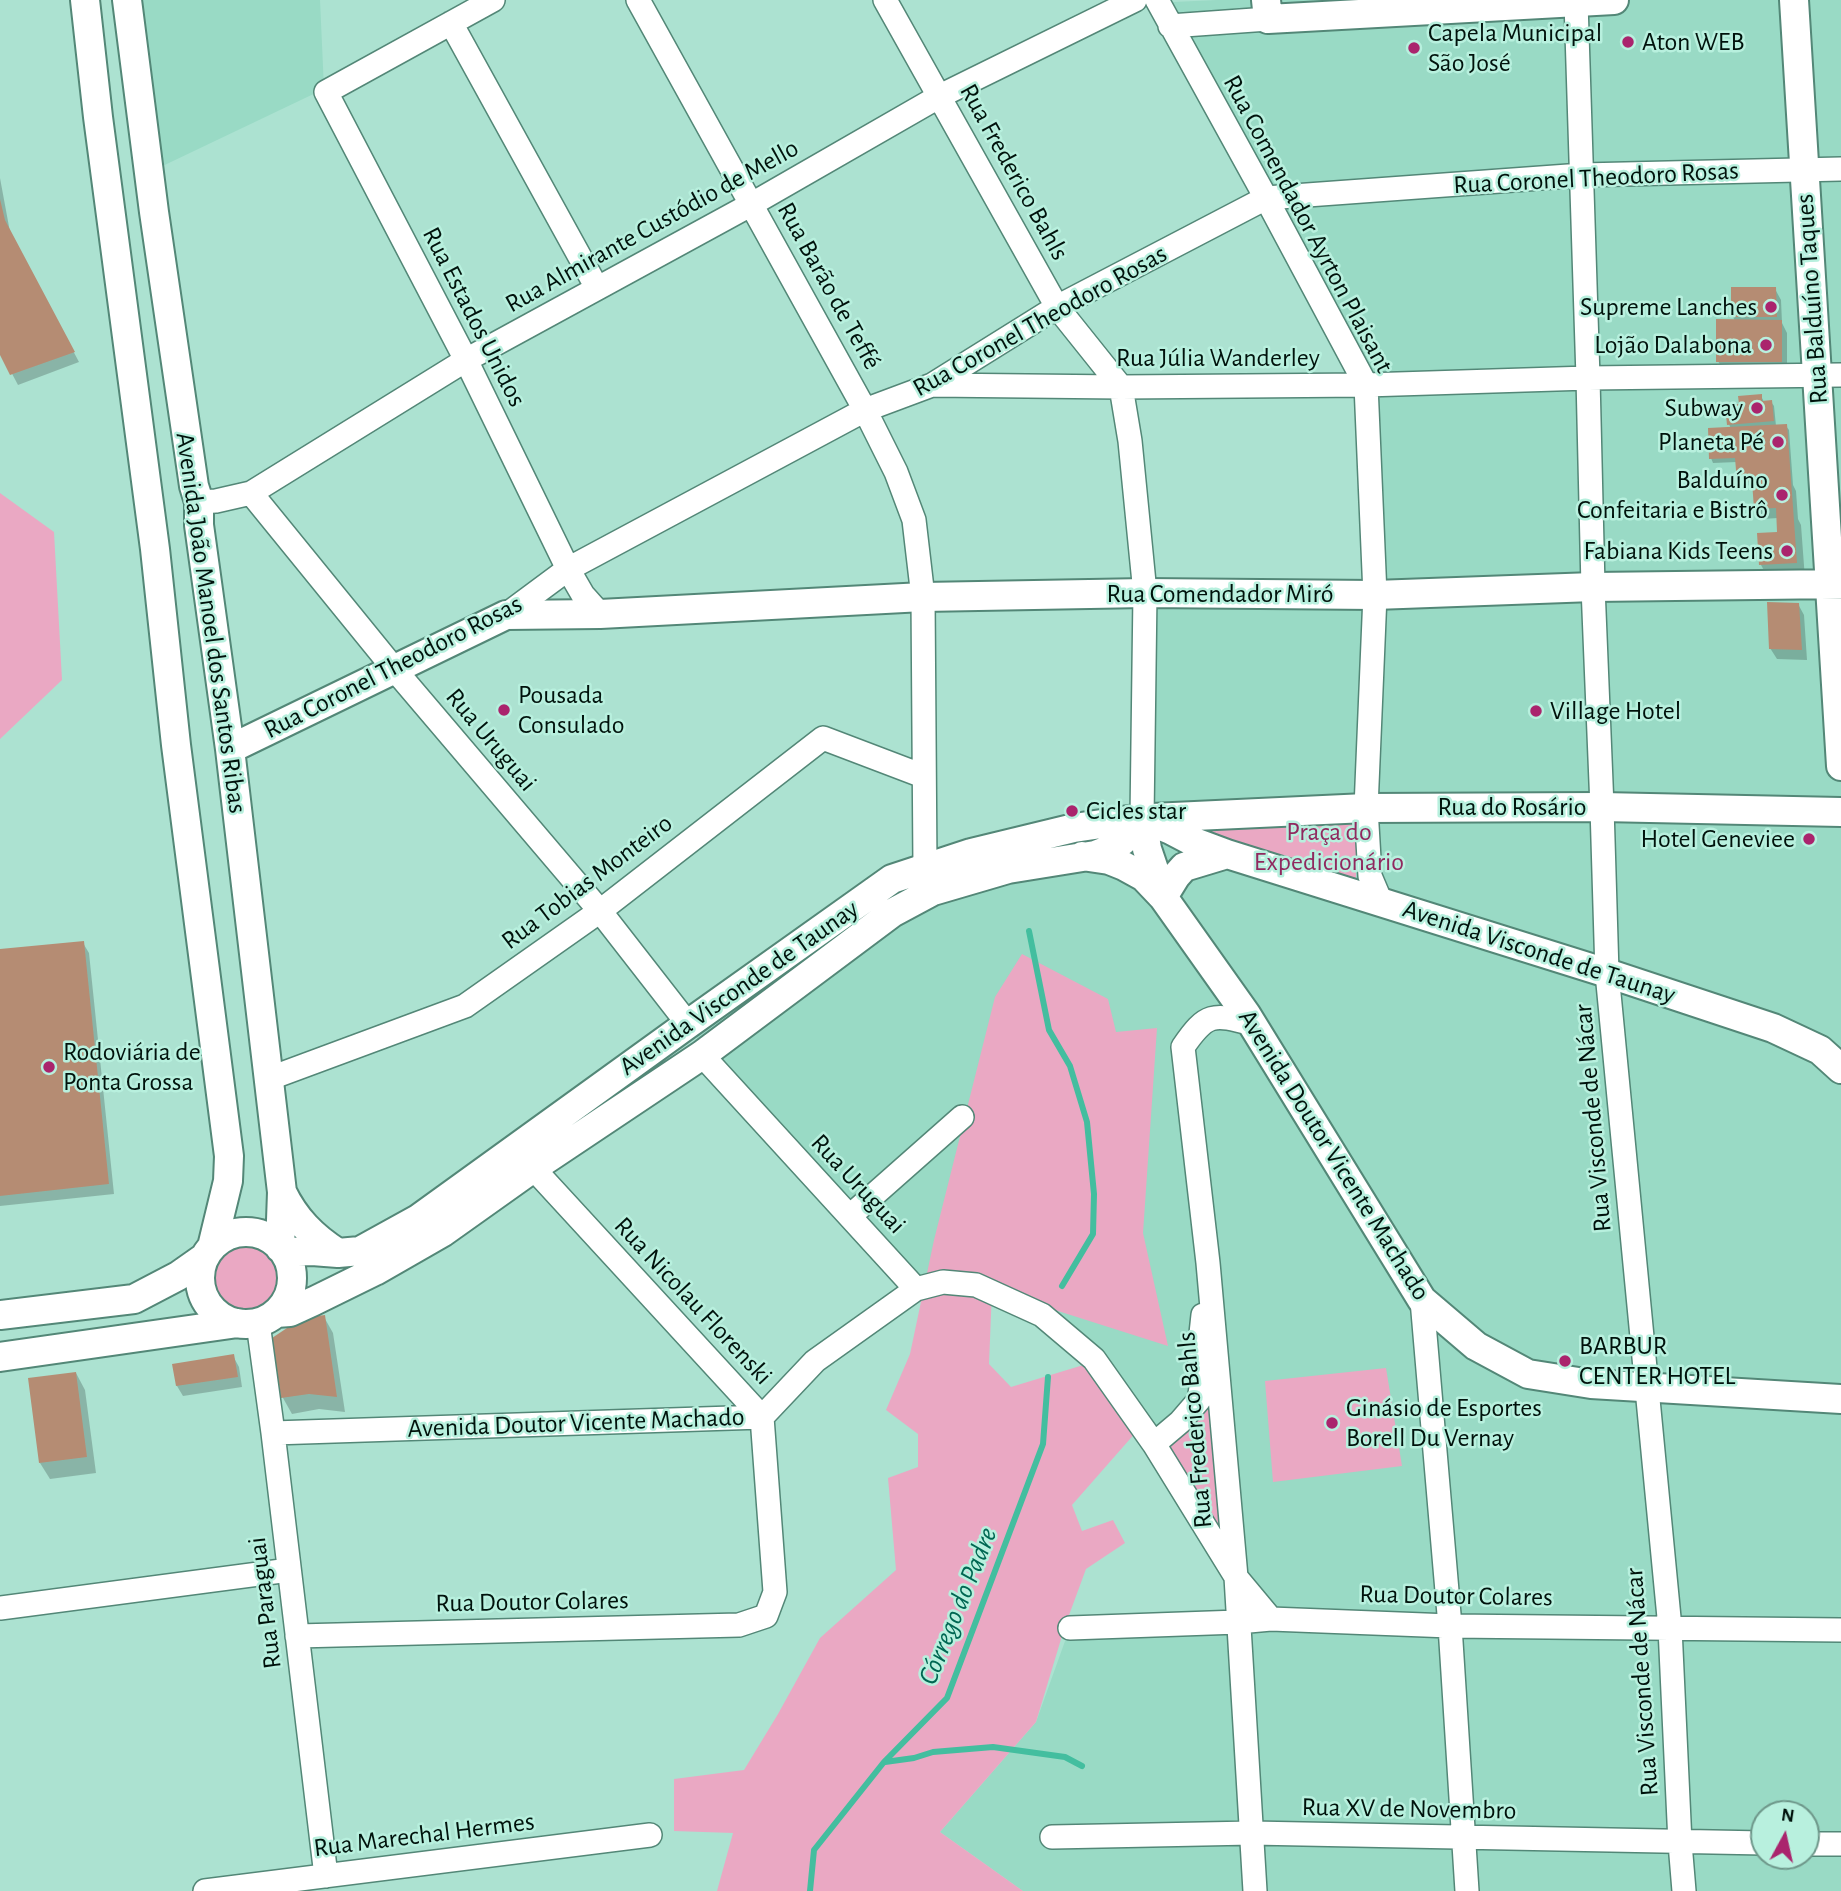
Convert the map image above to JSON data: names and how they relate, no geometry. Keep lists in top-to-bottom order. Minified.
{"streets":{"main road":["Rua Coronel Theodoro Rosas","Rua Balduíno Taques","Rua Comendador Miró","Avenida João Manoel dos Santos Ribas","Rua do Rosário","Avenida Visconde de Taunay","Avenida Doutor Vicente Machado"],"street":["Rua Frederico Bahls","Rua Comendador Ayrton Plaisant","Rua Almirante Custódio de Mello","Rua Barão de Teffé","Rua Estados Unidos","Rua Júlia Wanderley","Rua Uruguai","Rua Tobias Monteiro","Rua Visconde de Nácar","Rua Nicolau Florenski","Rua Doutor Colares","Rua Paraguai","Rua XV de Novembro","Rua Marechal Hermes"]},"crossings":[["Rua Frederico Bahls","Rua Coronel Theodoro Rosas"],["Rua Frederico Bahls","Rua Almirante Custódio de Mello"],["Rua Frederico Bahls","Rua Júlia Wanderley"],["Rua Frederico Bahls","Rua Comendador Miró"],["Rua Frederico Bahls","Rua do Rosário"],["Rua Frederico Bahls","Avenida Visconde de Taunay"],["Rua Frederico Bahls","Avenida Doutor Vicente Machado"],["Rua Frederico Bahls","Rua Doutor Colares"],["Rua Frederico Bahls","Rua XV de Novembro"],["Rua Coronel Theodoro Rosas","Rua Comendador Ayrton Plaisant"],["Rua Coronel Theodoro Rosas","Rua Barão de Teffé"],["Rua Coronel Theodoro Rosas","Rua Balduíno Taques"],["Rua Coronel Theodoro Rosas","Rua Estados Unidos"],["Rua Coronel Theodoro Rosas","Rua Júlia Wanderley"],["Rua Coronel Theodoro Rosas","Rua Comendador Miró"],["Rua Coronel Theodoro Rosas","Avenida João Manoel dos Santos Ribas"],["Rua Coronel Theodoro Rosas","Rua Uruguai"],["Rua Coronel Theodoro Rosas","Rua Visconde de Nácar"],["Rua Comendador Ayrton Plaisant","Rua Júlia Wanderley"],["Rua Comendador Ayrton Plaisant","Rua Comendador Miró"],["Rua Comendador Ayrton Plaisant","Rua do Rosário"],["Rua Comendador Ayrton Plaisant","Avenida Visconde de Taunay"],["Rua Almirante Custódio de Mello","Rua Barão de Teffé"],["Rua Almirante Custódio de Mello","Rua Estados Unidos"],["Rua Almirante Custódio de Mello","Avenida João Manoel dos Santos Ribas"],["Rua Almirante Custódio de Mello","Rua Uruguai"],["Rua Barão de Teffé","Rua Comendador Miró"],["Rua Barão de Teffé","Rua Tobias Monteiro"],["Rua Barão de Teffé","Avenida Visconde de Taunay"],["Rua Balduíno Taques","Rua Júlia Wanderley"],["Rua Balduíno Taques","Rua Comendador Miró"],["Rua Júlia Wanderley","Rua Visconde de Nácar"],["Rua Comendador Miró","Rua Visconde de Nácar"],["Avenida João Manoel dos Santos Ribas","Rua Tobias Monteiro"],["Avenida João Manoel dos Santos Ribas","Avenida Visconde de Taunay"],["Avenida João Manoel dos Santos Ribas","Rua Paraguai"],["Rua Uruguai","Rua Tobias Monteiro"],["Rua Uruguai","Avenida Visconde de Taunay"],["Rua Uruguai","Avenida Doutor Vicente Machado"],["Rua do Rosário","Avenida Visconde de Taunay"],["Rua do Rosário","Rua Visconde de Nácar"],["Avenida Visconde de Taunay","Rua Visconde de Nácar"],["Avenida Visconde de Taunay","Avenida Doutor Vicente Machado"],["Avenida Visconde de Taunay","Rua Nicolau Florenski"],["Avenida Visconde de Taunay","Rua Paraguai"],["Rua Visconde de Nácar","Avenida Doutor Vicente Machado"],["Rua Visconde de Nácar","Rua Doutor Colares"],["Rua Visconde de Nácar","Rua XV de Novembro"],["Avenida Doutor Vicente Machado","Rua Nicolau Florenski"],["Avenida Doutor Vicente Machado","Rua Doutor Colares"],["Avenida Doutor Vicente Machado","Rua Paraguai"],["Rua Nicolau Florenski","Rua Doutor Colares"],["Rua Doutor Colares","Rua Paraguai"],["Rua Paraguai","Rua Marechal Hermes"]],"water":["Córrego do Padre"],"parks":["Praça do Expedicionário"],"places":["Aton WEB","Capela Municipal São José","Supreme Lanches","Lojão Dalabona","Subway","Planeta Pé","Balduíno Confeitaria e Bistrô","Fabiana Kids Teens","Pousada Consulado","Village Hotel","Cicles star","Hotel Geneviee","Rodoviária de Ponta Grossa","BARBUR CENTER HOTEL","Ginásio de Esportes Borell Du Vernay"],"north":"top"}
